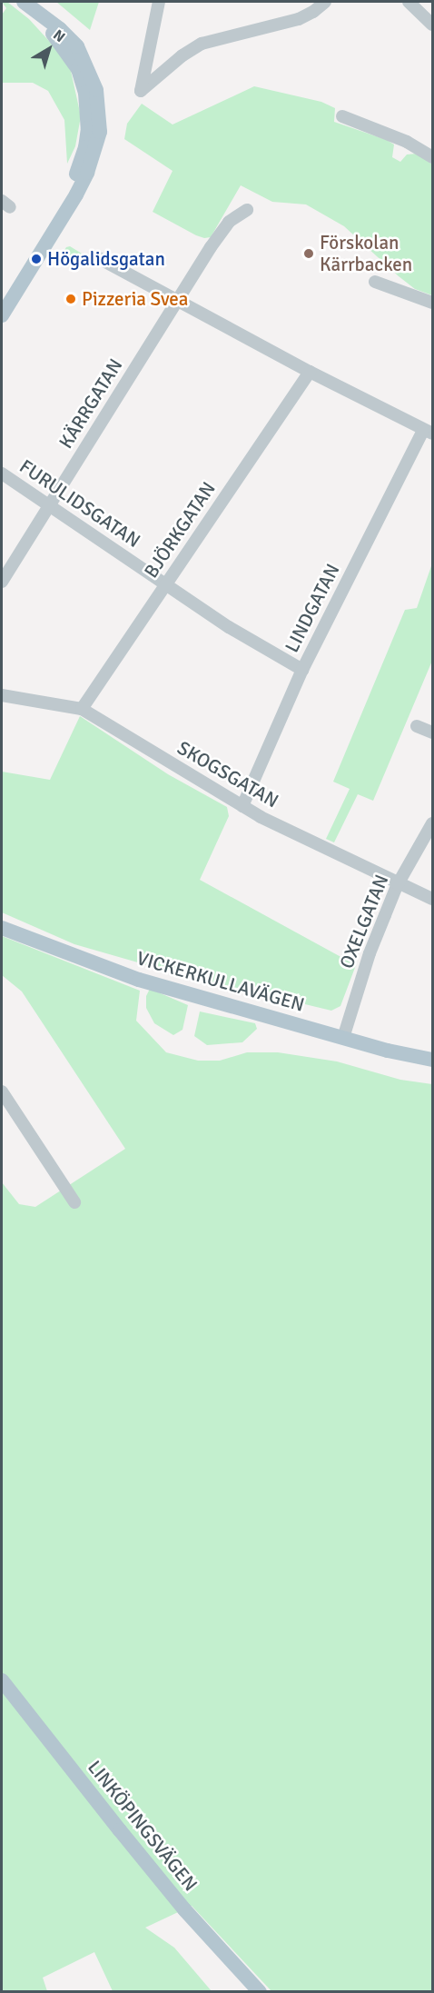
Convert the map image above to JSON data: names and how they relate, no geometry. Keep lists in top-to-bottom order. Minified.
{"streets":{"main road":["VICKERKULLAVÄGEN","LINKÖPINGSVÄGEN"],"street":["KÄRRGATAN","FURULIDSGATAN","BJÖRKGATAN","LINDGATAN","SKOGSGATAN","OXELGATAN"]},"crossings":[["KÄRRGATAN","FURULIDSGATAN"],["FURULIDSGATAN","BJÖRKGATAN"],["FURULIDSGATAN","LINDGATAN"],["BJÖRKGATAN","SKOGSGATAN"],["LINDGATAN","SKOGSGATAN"],["SKOGSGATAN","OXELGATAN"],["OXELGATAN","VICKERKULLAVÄGEN"]],"places":["Förskolan Kärrbacken","Högalidsgatan","Pizzeria Svea"],"north":"top right"}
